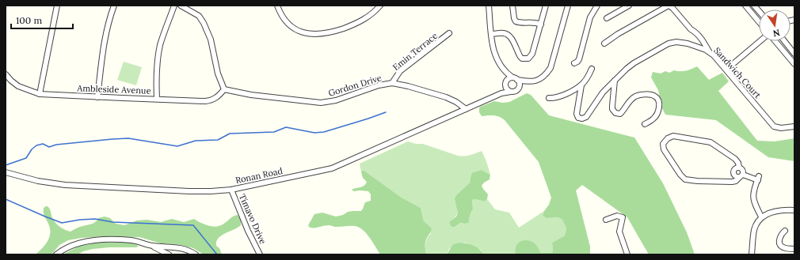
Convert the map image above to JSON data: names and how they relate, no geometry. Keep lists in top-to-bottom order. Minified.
{"streets":{"street":["Emin Terrace","Sandwich Court","Gordon Drive","Ambleside Avenue","Ronan Road","Timavo Drive"]},"crossings":[["Emin Terrace","Gordon Drive"],["Gordon Drive","Ambleside Avenue"],["Gordon Drive","Ronan Road"],["Ronan Road","Timavo Drive"]],"scale_bar":"100 m","north":"bottom"}
